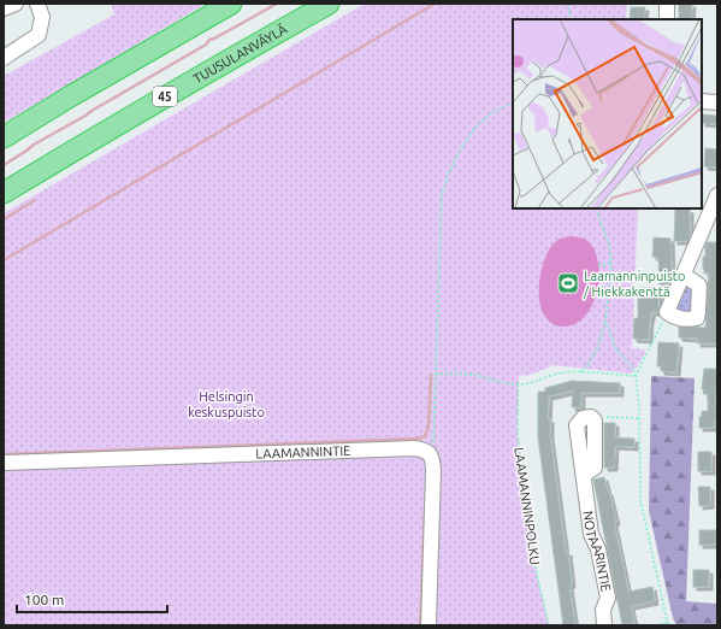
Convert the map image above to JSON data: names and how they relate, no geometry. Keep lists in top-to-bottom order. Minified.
{"streets":{"highway":["TUUSULANVÄYLÄ","45"],"street":["LAAMANNINTIE","NOTAARINTIE"],"path":["LAAMANNINPOLKU"]},"parks":["Helsingin keskuspuisto"],"places":{"sports":["Laamanninpuisto / Hiekkakenttä"]},"scale_bar":"100 m"}
